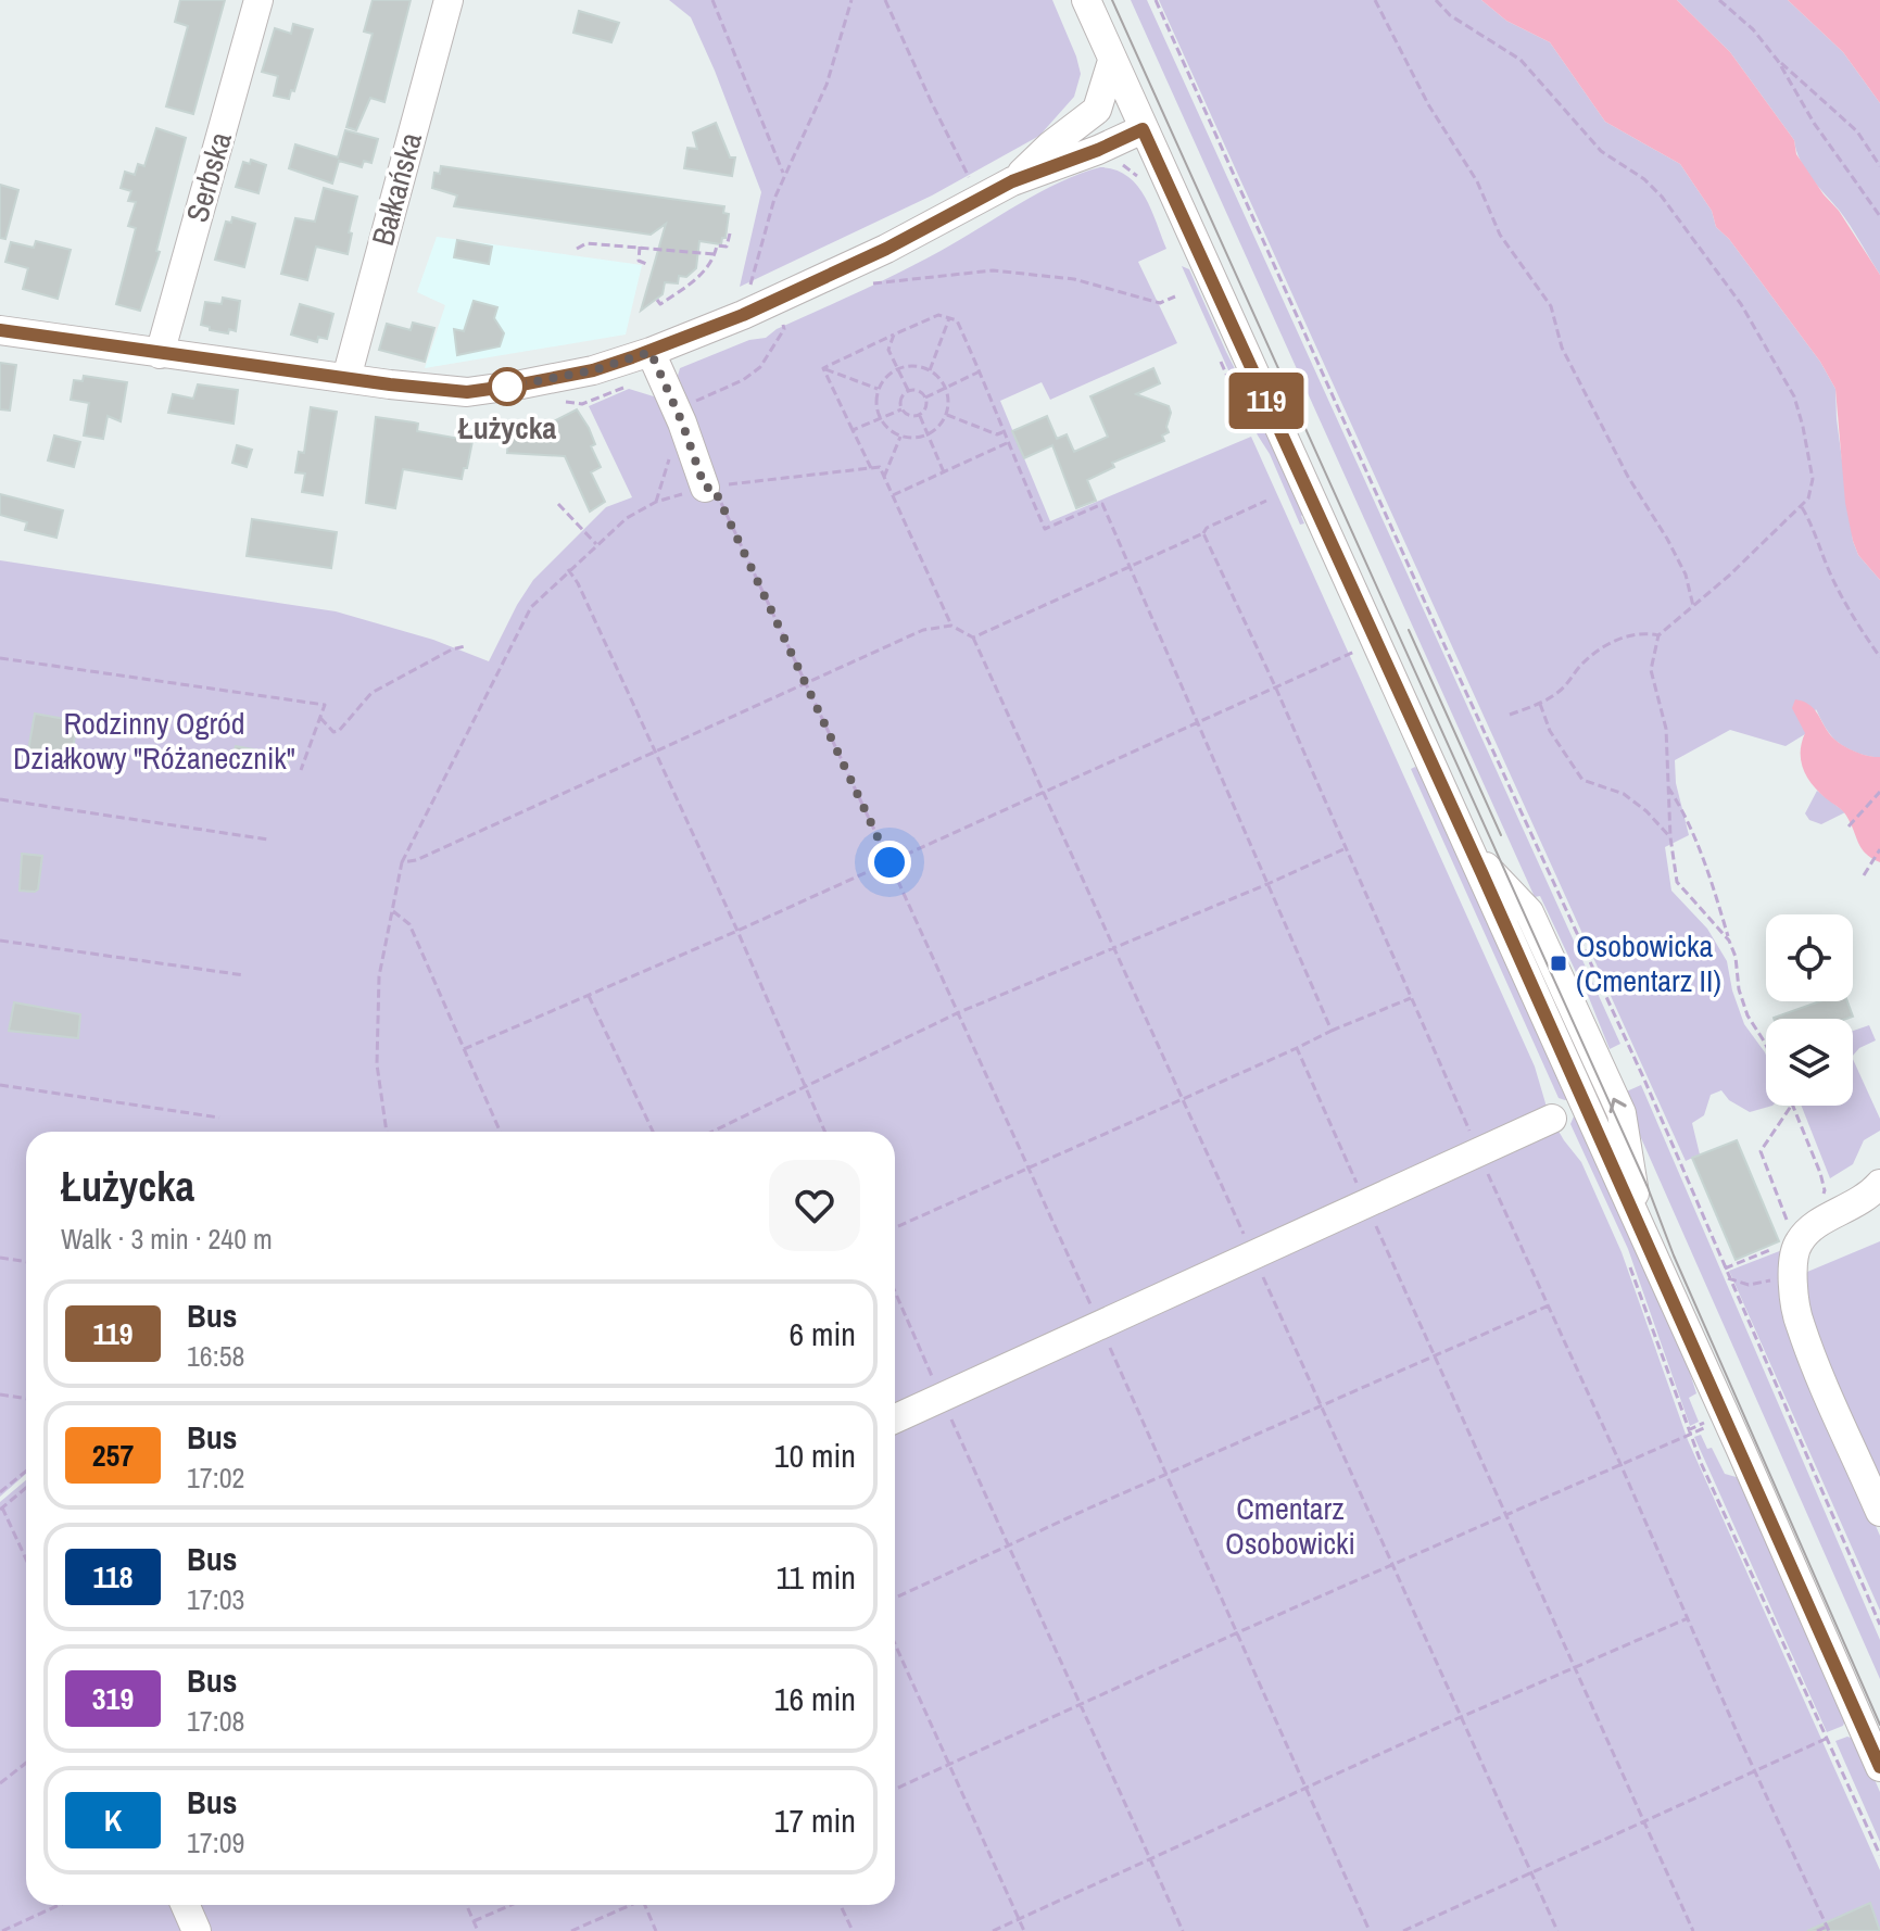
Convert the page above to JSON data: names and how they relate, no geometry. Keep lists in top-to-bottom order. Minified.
{"streets":{"street":["Serbska","Bałkańska"]},"parks":["Rodzinny Ogród Działkowy \"Różanecznik\"","Cmentarz Osobowicki"],"places":{"other":["Łużycka"],"transit":["Osobowicka (Cmentarz II)"]},"lines":["bus line 119"],"page":{"on_map":"119","heading":["Łużycka","Walk · 3 min · 240 m"],"list":[{"mark":"119","name":"Bus","note":"16:58","value":"6 min"},{"mark":"257","name":"Bus","note":"17:02","value":"10 min"},{"mark":"118","name":"Bus","note":"17:03","value":"11 min"},{"mark":"319","name":"Bus","note":"17:08","value":"16 min"},{"mark":"K","name":"Bus","note":"17:09","value":"17 min"}]}}
